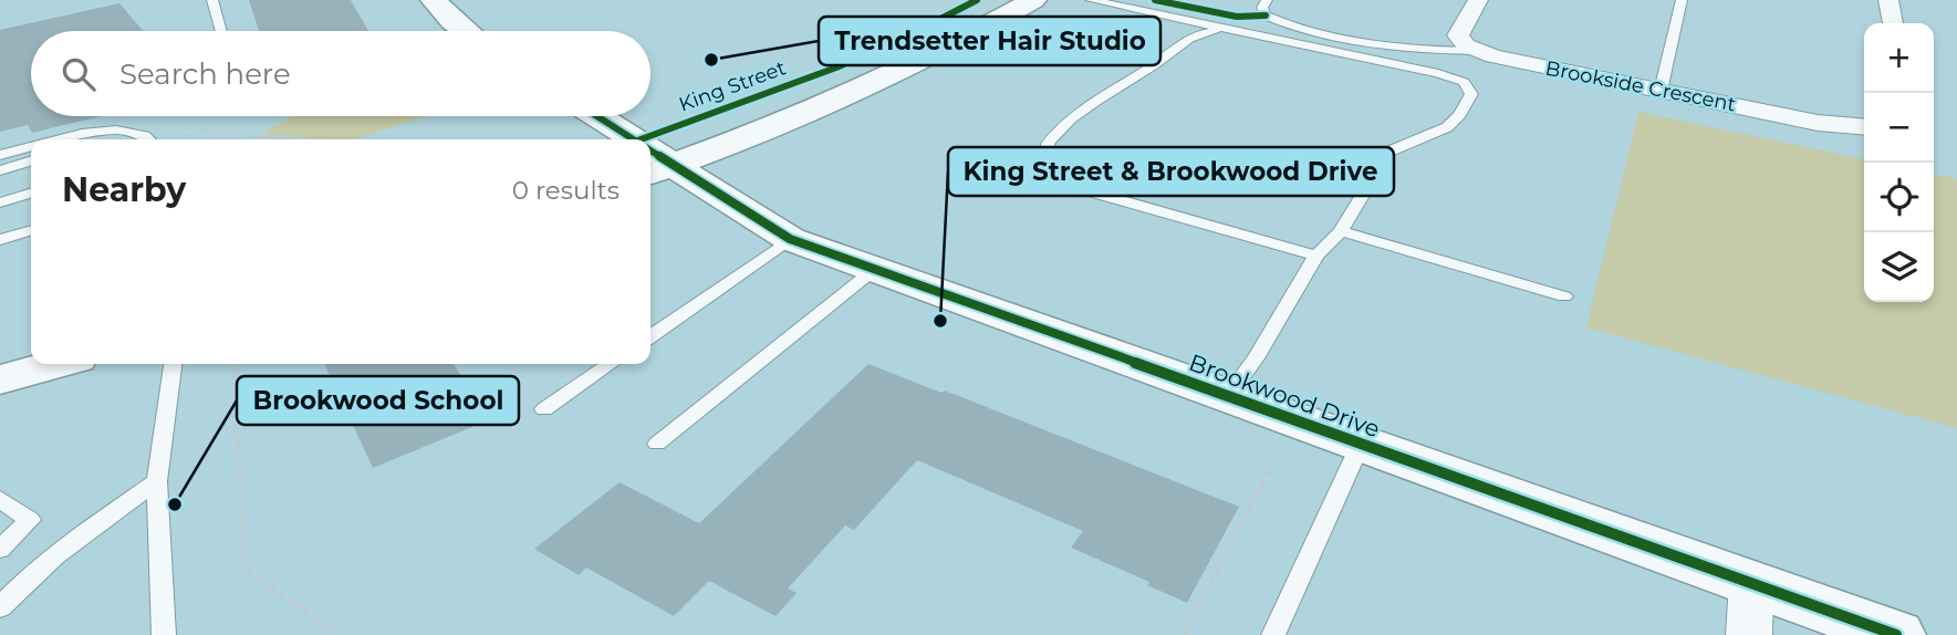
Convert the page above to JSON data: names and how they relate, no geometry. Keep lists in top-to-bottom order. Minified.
{"streets":{"street":["Brookside Crescent","Brookwood Drive"],"cycle path":["King Street"]},"places":["Trendsetter Hair Studio","King Street & Brookwood Drive","Brookwood School"],"page":{"map_buttons":["+","−"],"search":"Search here","heading":["Nearby","0 results"]}}
